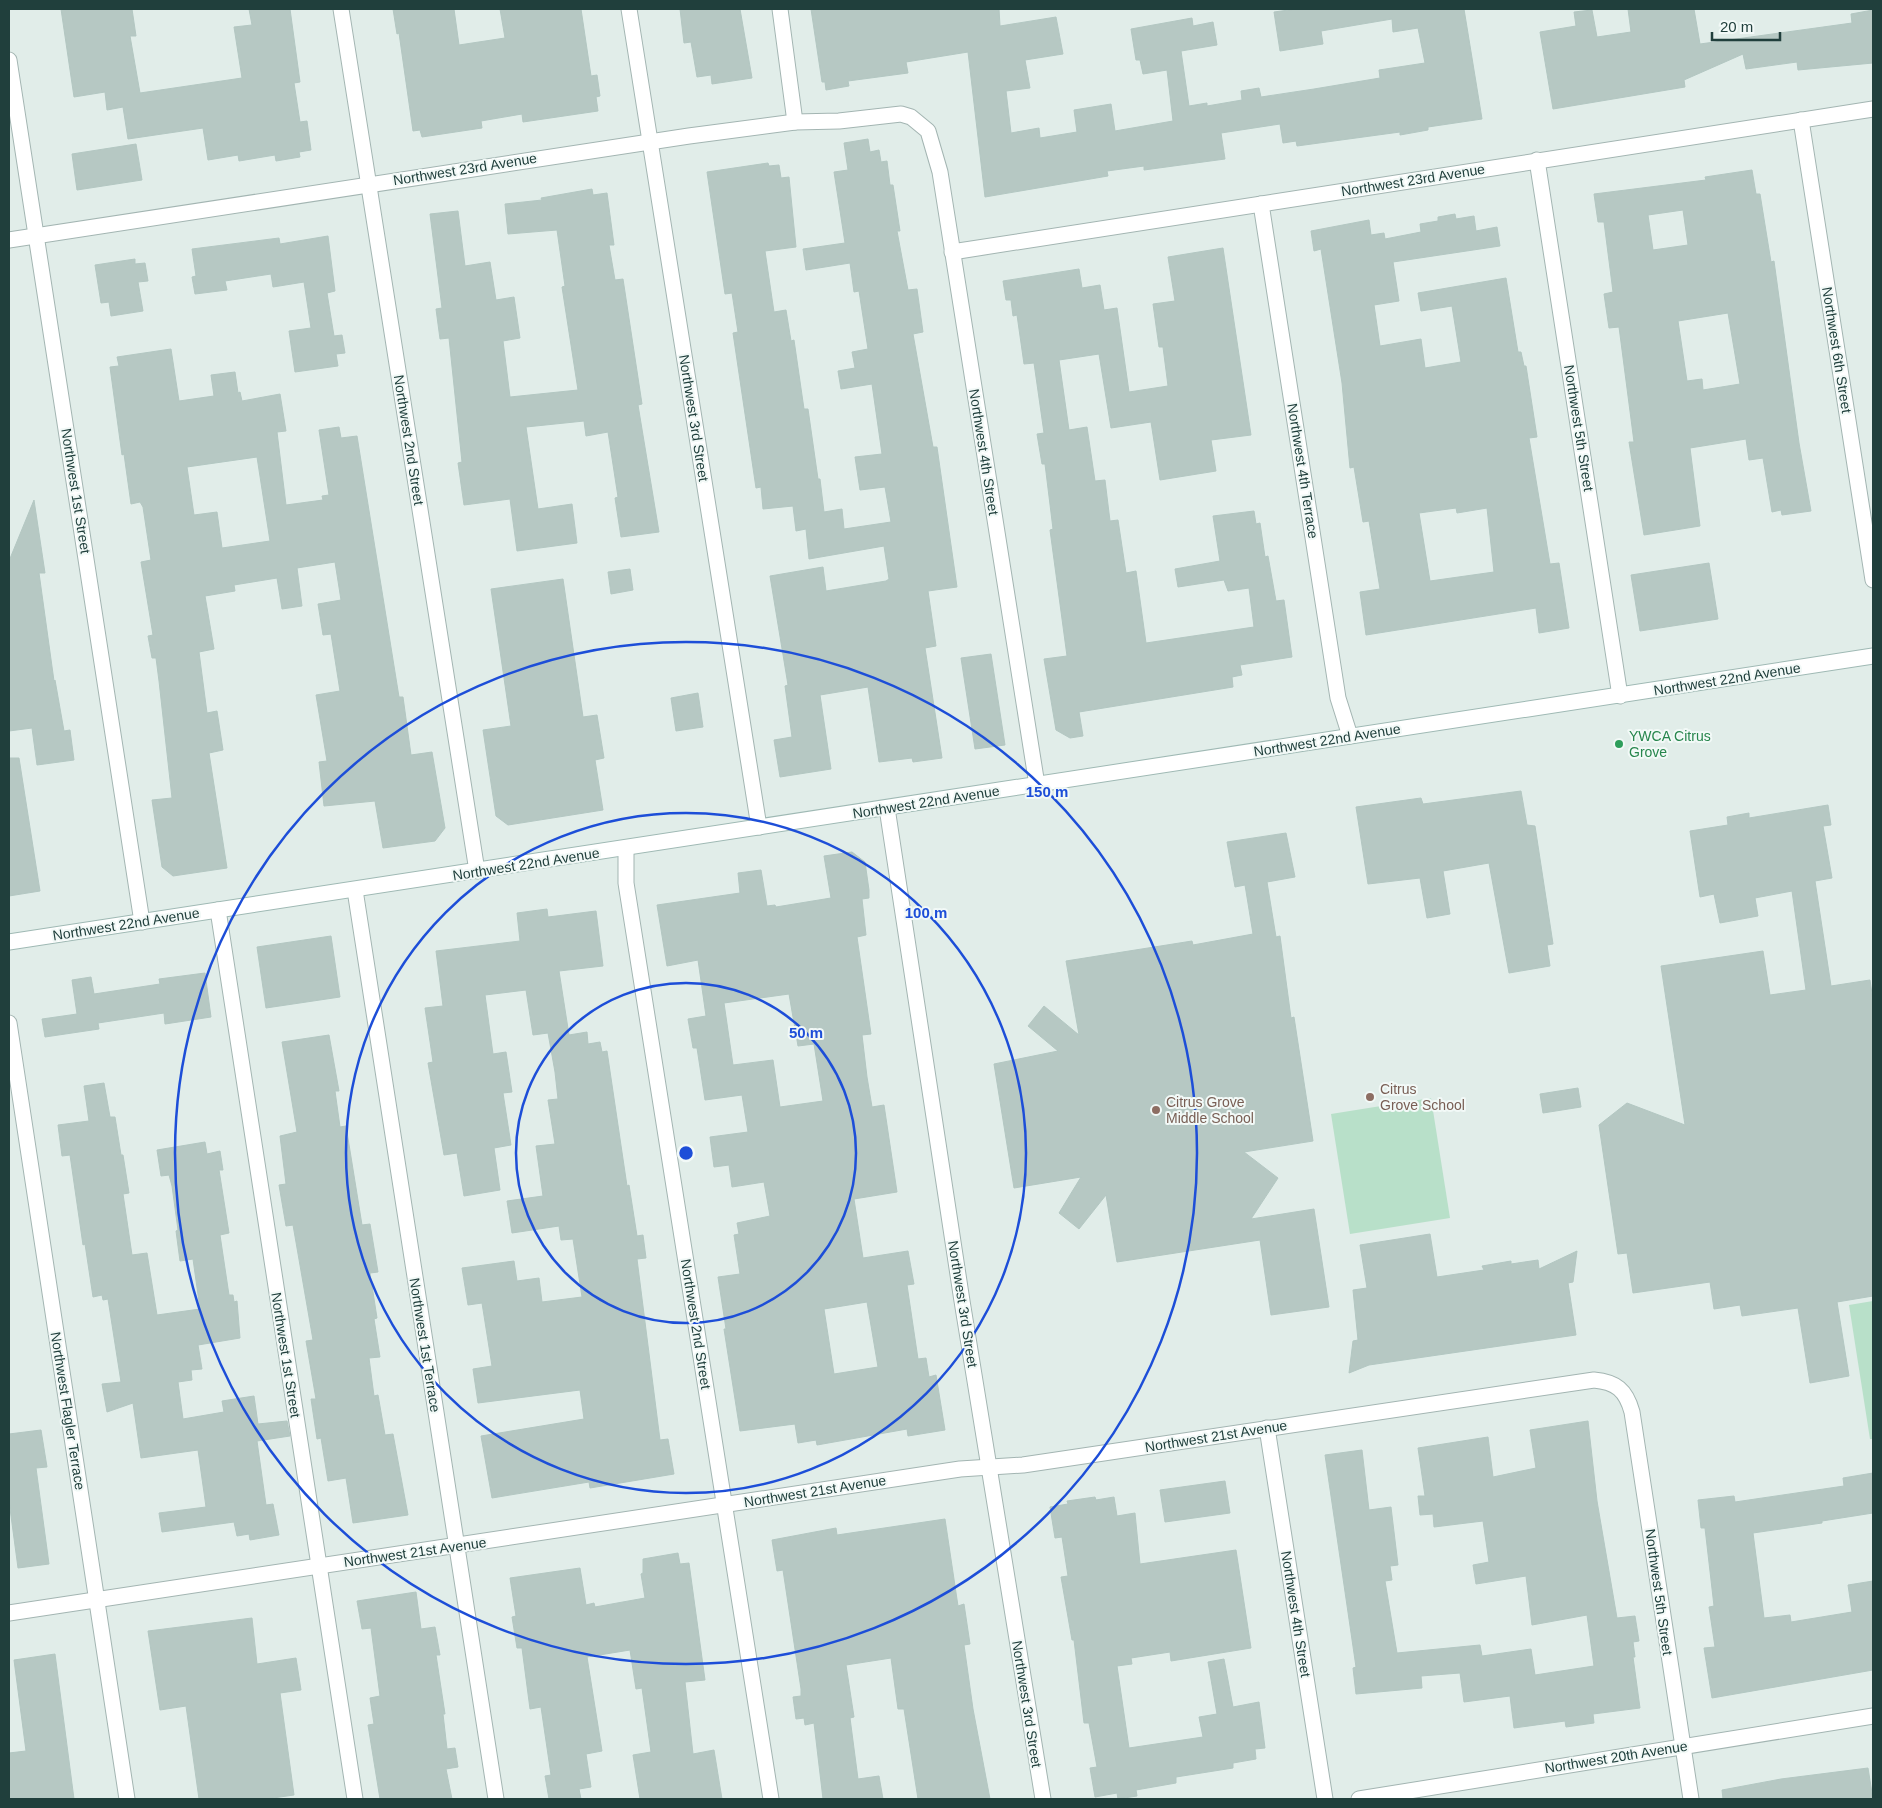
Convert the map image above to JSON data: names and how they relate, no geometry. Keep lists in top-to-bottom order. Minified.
{"streets":{"street":["Northwest 23rd Avenue","Northwest 6th Street","Northwest 3rd Street","Northwest 5th Street","Northwest 2nd Street","Northwest 4th Street","Northwest 4th Terrace","Northwest 1st Street","Northwest 22nd Avenue","Northwest 1st Terrace","Northwest Flagler Terrace","Northwest 21st Avenue","Northwest 20th Avenue"]},"crossings":[["Northwest 23rd Avenue","Northwest 6th Street"],["Northwest 23rd Avenue","Northwest 3rd Street"],["Northwest 23rd Avenue","Northwest 5th Street"],["Northwest 23rd Avenue","Northwest 2nd Street"],["Northwest 23rd Avenue","Northwest 4th Street"],["Northwest 23rd Avenue","Northwest 4th Terrace"],["Northwest 23rd Avenue","Northwest 1st Street"],["Northwest 3rd Street","Northwest 22nd Avenue"],["Northwest 3rd Street","Northwest 21st Avenue"],["Northwest 5th Street","Northwest 22nd Avenue"],["Northwest 5th Street","Northwest 21st Avenue"],["Northwest 5th Street","Northwest 20th Avenue"],["Northwest 2nd Street","Northwest 22nd Avenue"],["Northwest 2nd Street","Northwest 21st Avenue"],["Northwest 4th Street","Northwest 22nd Avenue"],["Northwest 4th Street","Northwest 21st Avenue"],["Northwest 4th Terrace","Northwest 22nd Avenue"],["Northwest 1st Street","Northwest 22nd Avenue"],["Northwest 1st Street","Northwest 21st Avenue"],["Northwest 22nd Avenue","Northwest 1st Terrace"],["Northwest 1st Terrace","Northwest 21st Avenue"],["Northwest Flagler Terrace","Northwest 21st Avenue"]],"places":["YWCA Citrus Grove","Citrus Grove School","Citrus Grove Middle School"],"scale_bar":"20 m","rings":["150 m","100 m","50 m"]}
